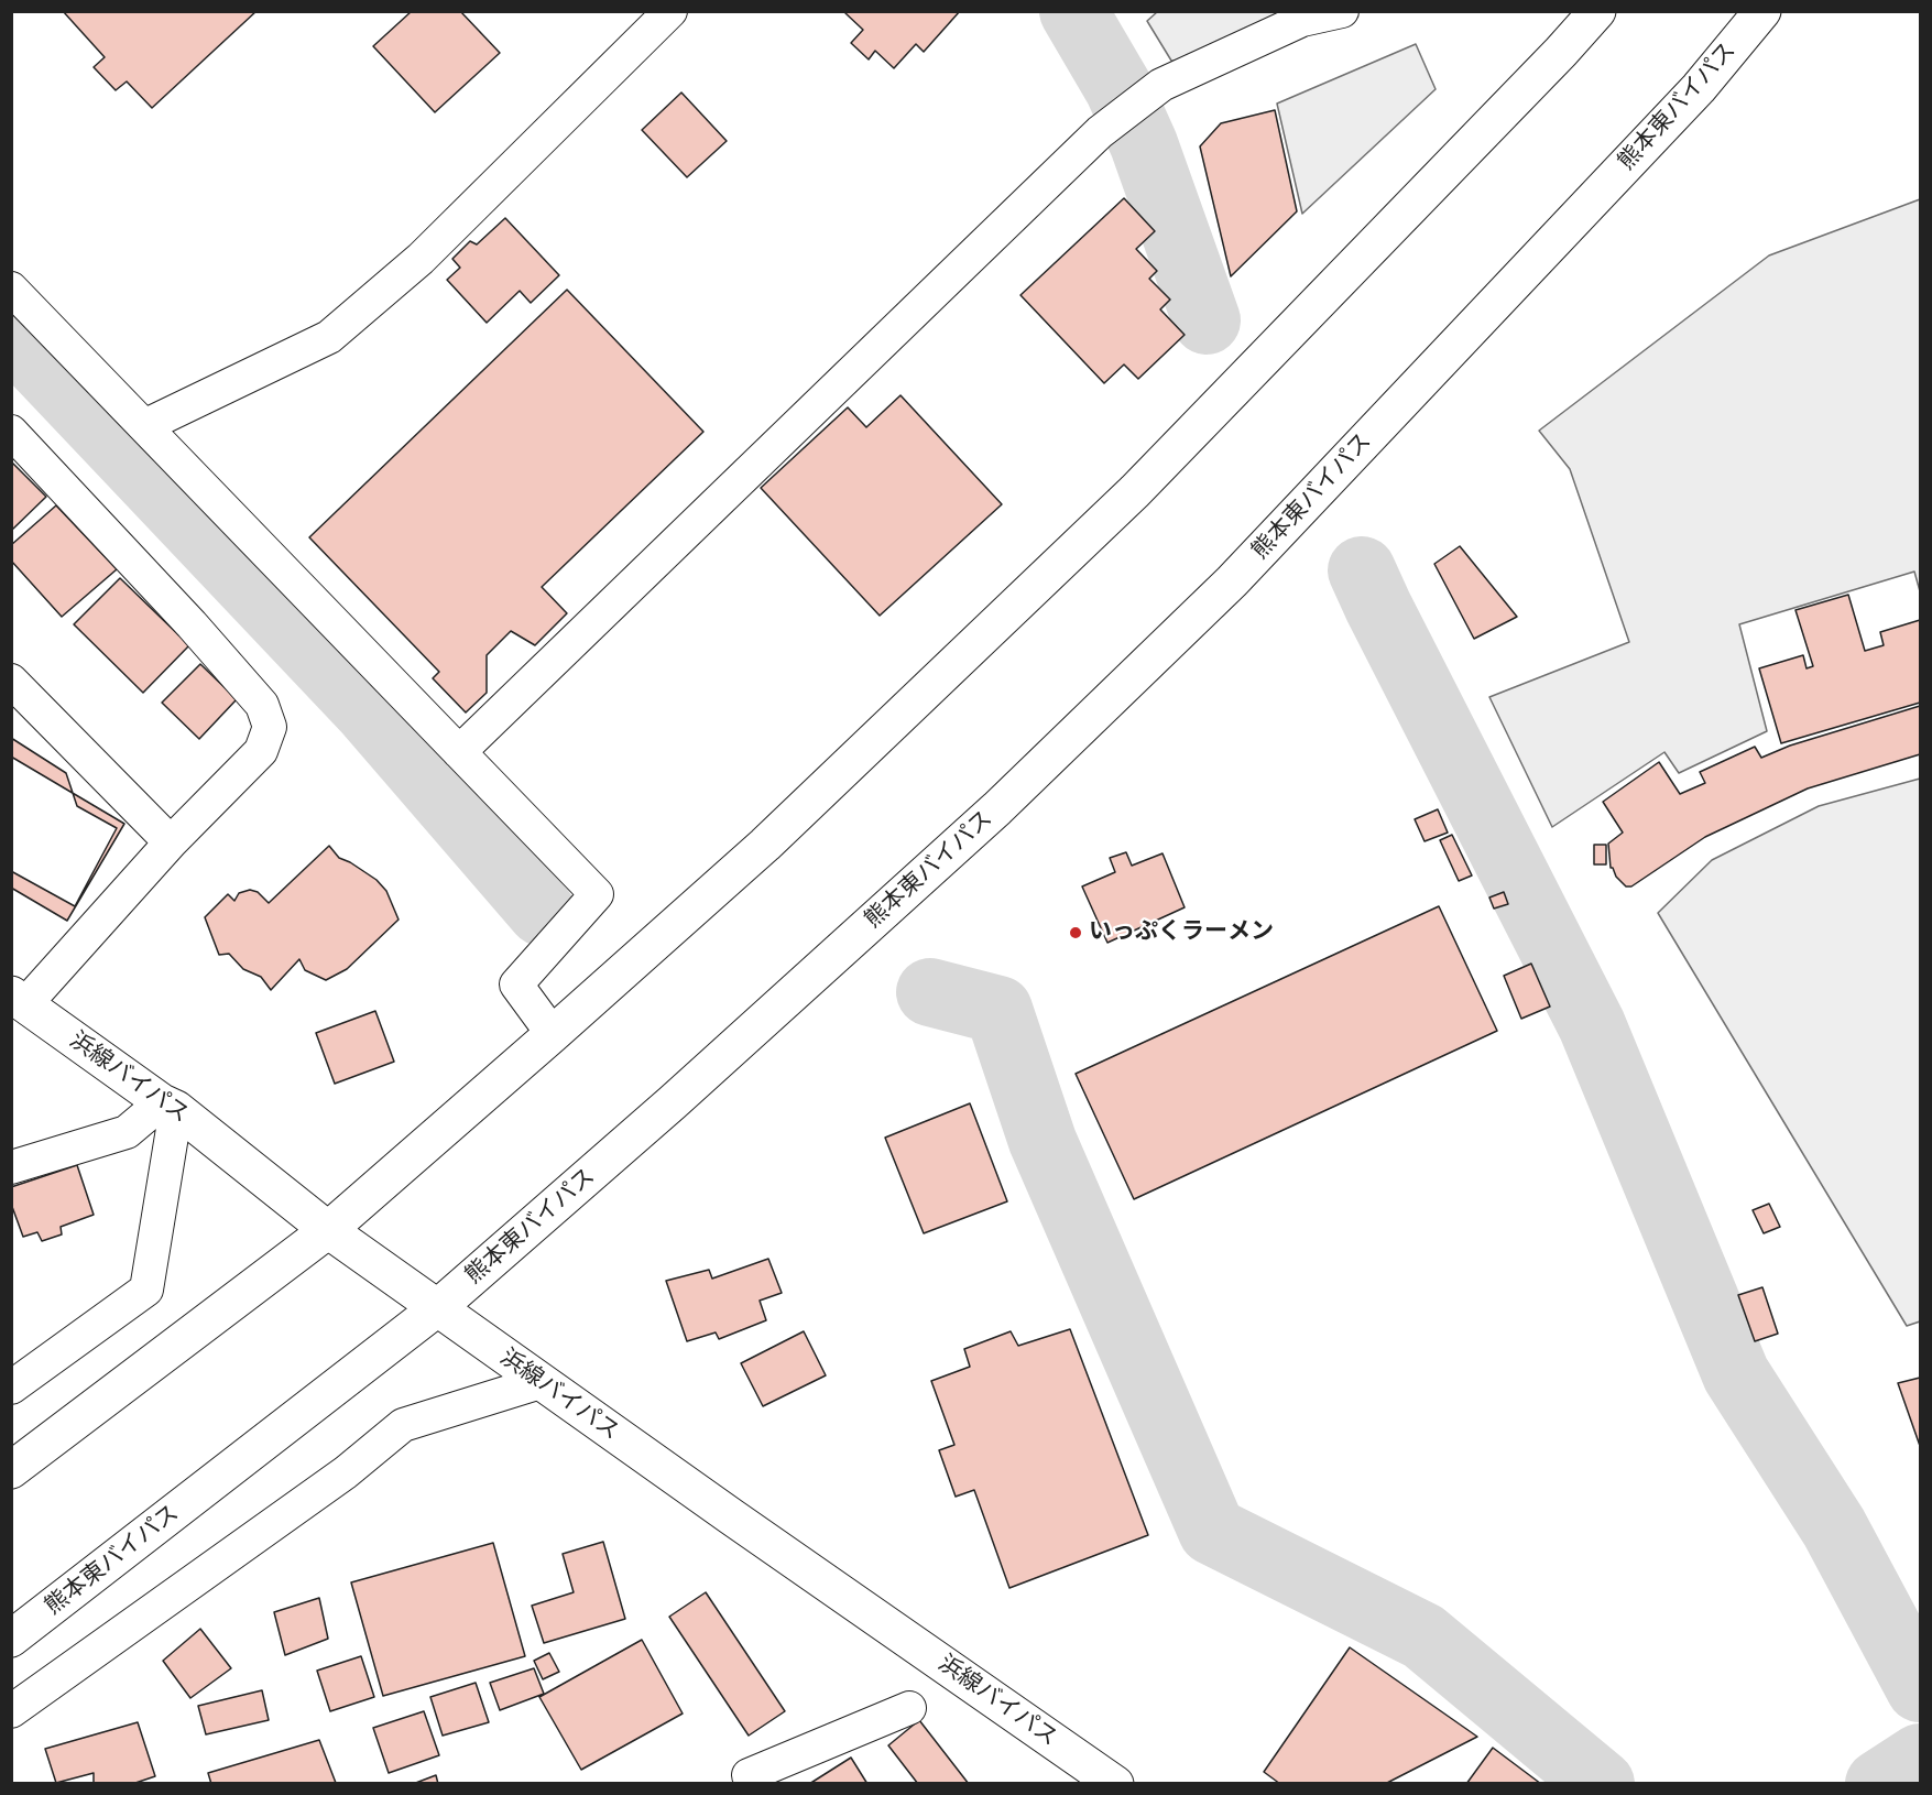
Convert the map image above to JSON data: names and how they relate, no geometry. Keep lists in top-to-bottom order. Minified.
{"streets":{"highway":["熊本東バイパス","浜線バイパス"]},"crossings":[["熊本東バイパス","浜線バイパス"]],"places":["いっぷくラーメン"]}
